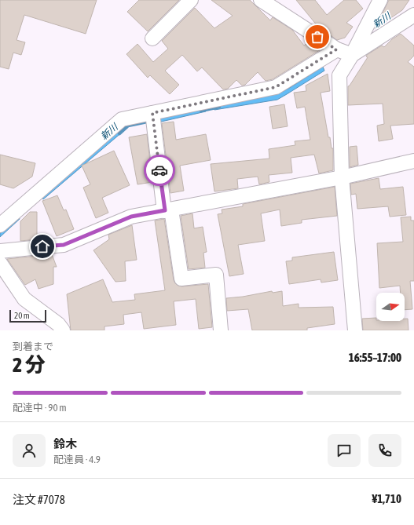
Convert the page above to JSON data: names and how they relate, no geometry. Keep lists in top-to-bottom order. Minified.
{"water":["新川"],"scale_bar":"20 m","north":"right","page":{"scale":"20 m","heading":["2 分","到着まで","16:55–17:00"],"panel":["鈴木","配達員 · 4.9","注文 #7078","¥1,710"],"bar":"配達中 · 90 m"}}
